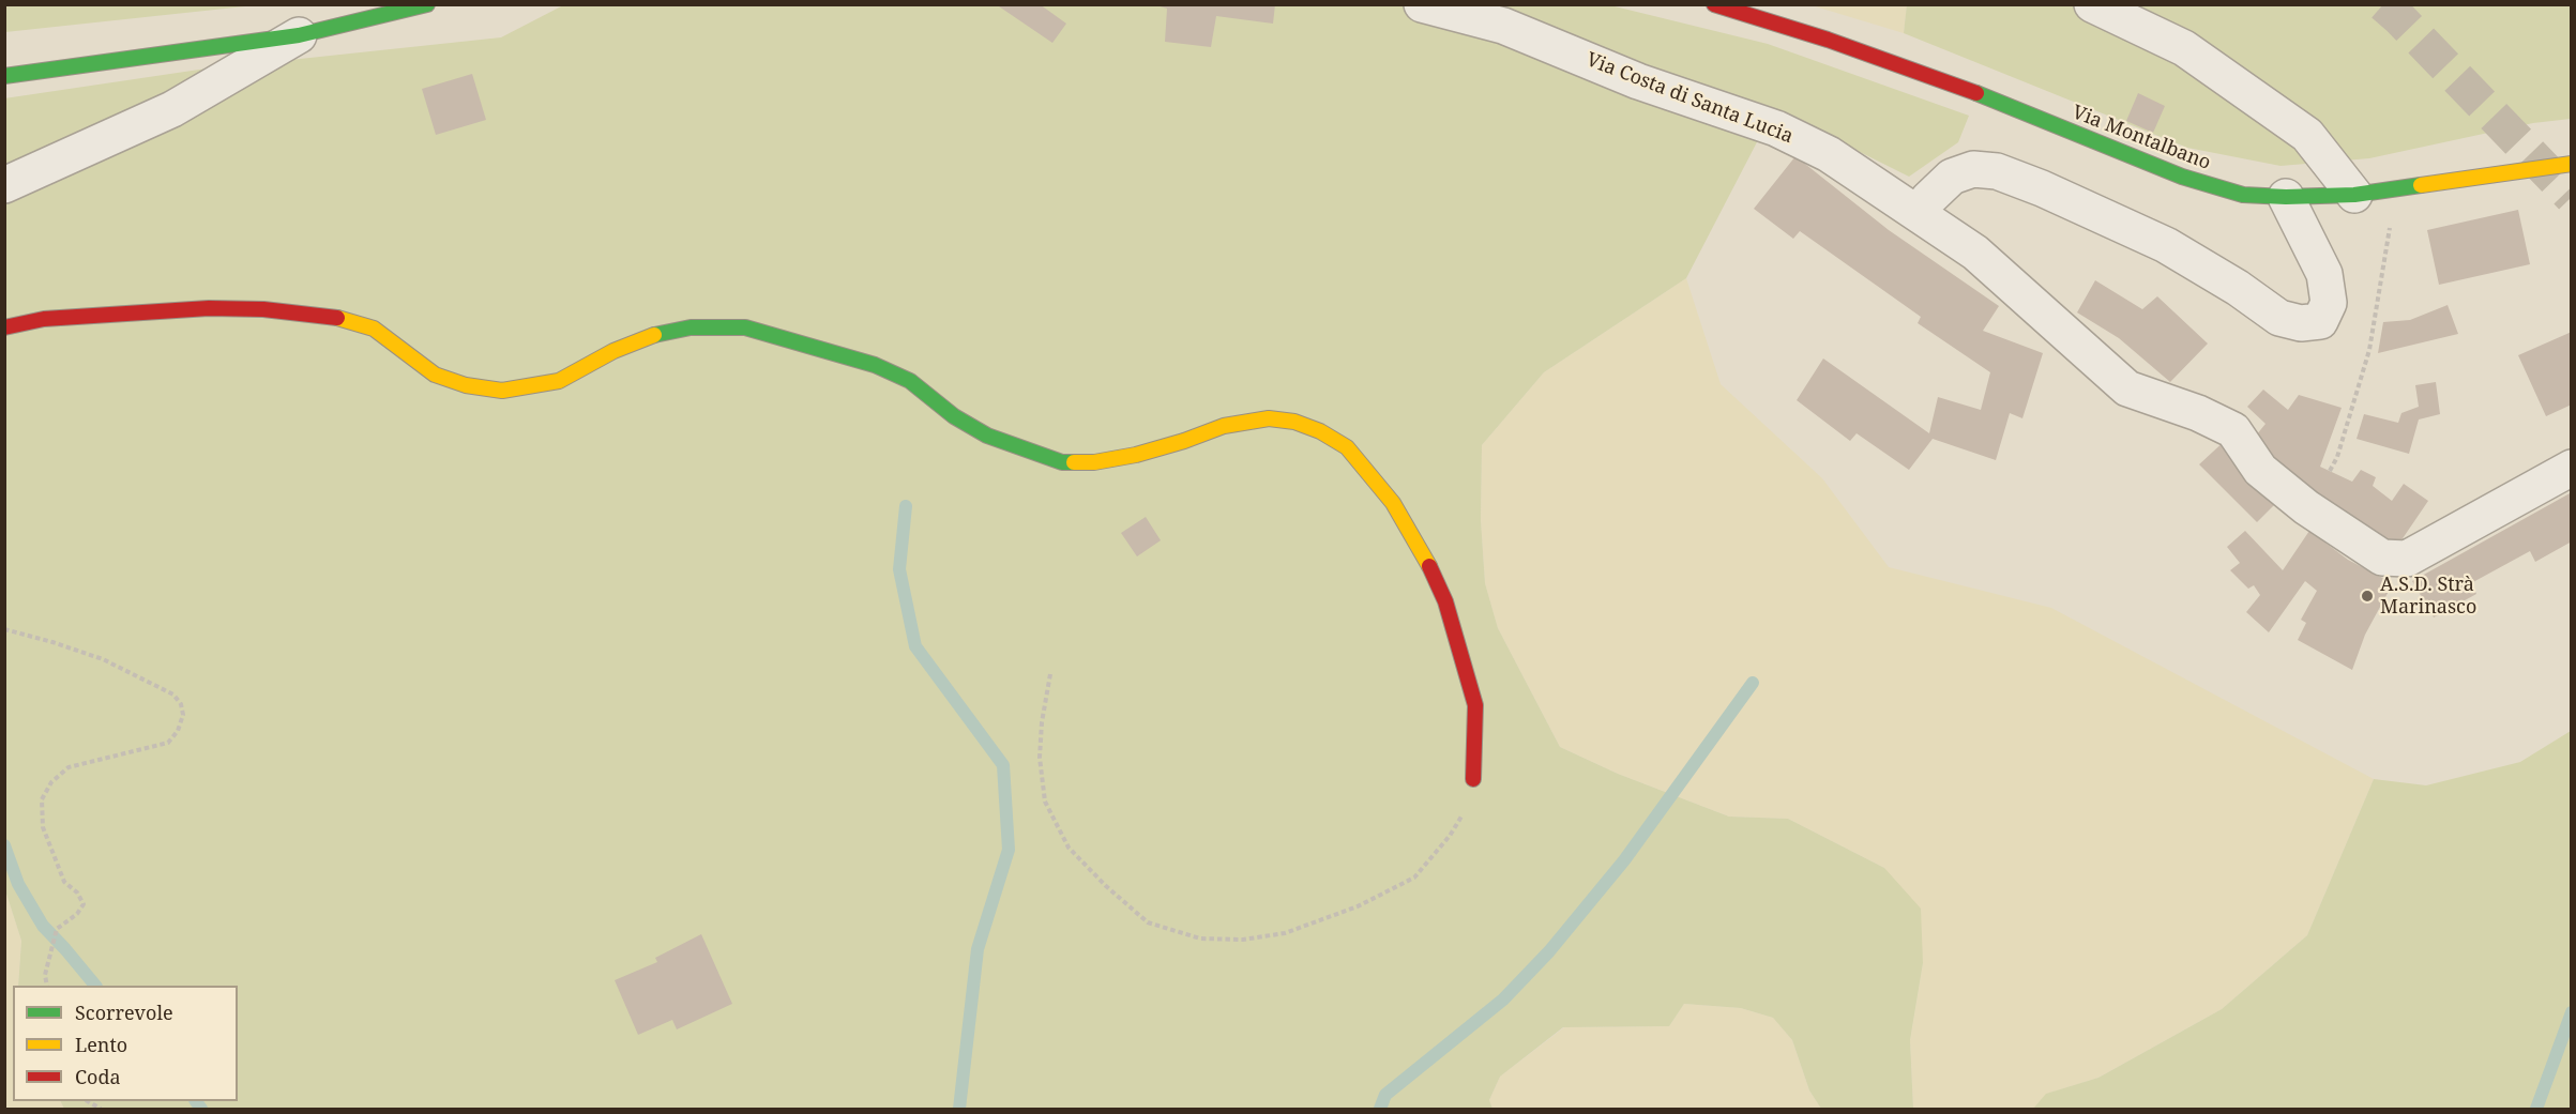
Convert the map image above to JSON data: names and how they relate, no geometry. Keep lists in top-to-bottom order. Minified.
{"streets":{"street":["Via Costa di Santa Lucia","Via Montalbano"]},"places":["A.S.D. Strà Marinasco"],"legend":["Scorrevole","Lento","Coda"]}
